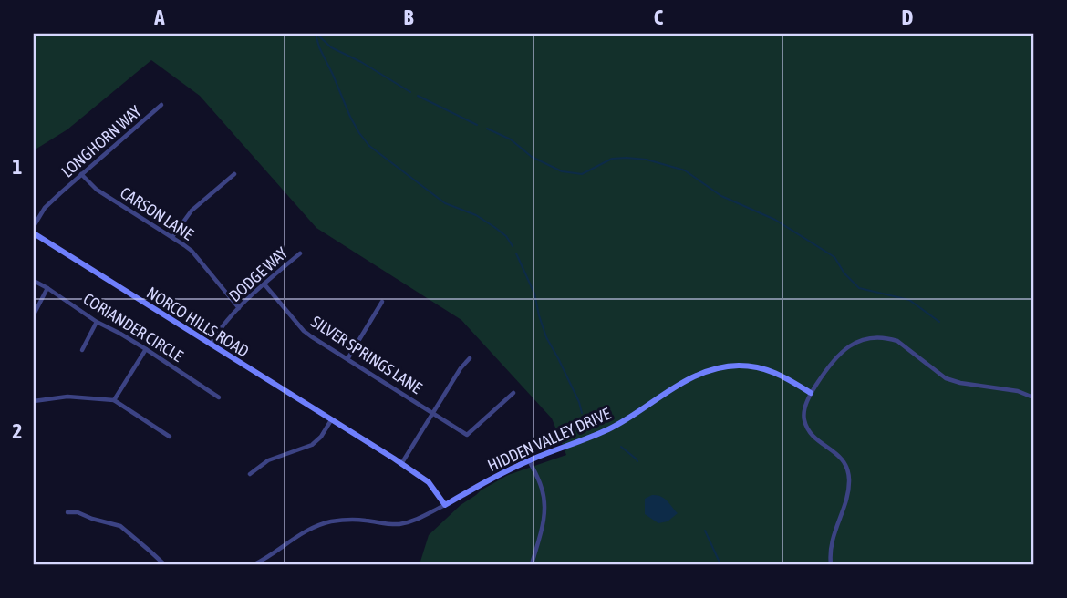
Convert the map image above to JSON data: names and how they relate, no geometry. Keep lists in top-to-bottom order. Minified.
{"streets":{"street":["LONGHORN WAY","CARSON LANE","DODGE WAY","NORCO HILLS ROAD","CORIANDER CIRCLE","SILVER SPRINGS LANE","HIDDEN VALLEY DRIVE"]},"crossings":[["LONGHORN WAY","CARSON LANE"],["CARSON LANE","DODGE WAY"],["DODGE WAY","NORCO HILLS ROAD"],["DODGE WAY","SILVER SPRINGS LANE"]],"grid":{"columns":["A","B","C","D"],"rows":["1","2"]}}
